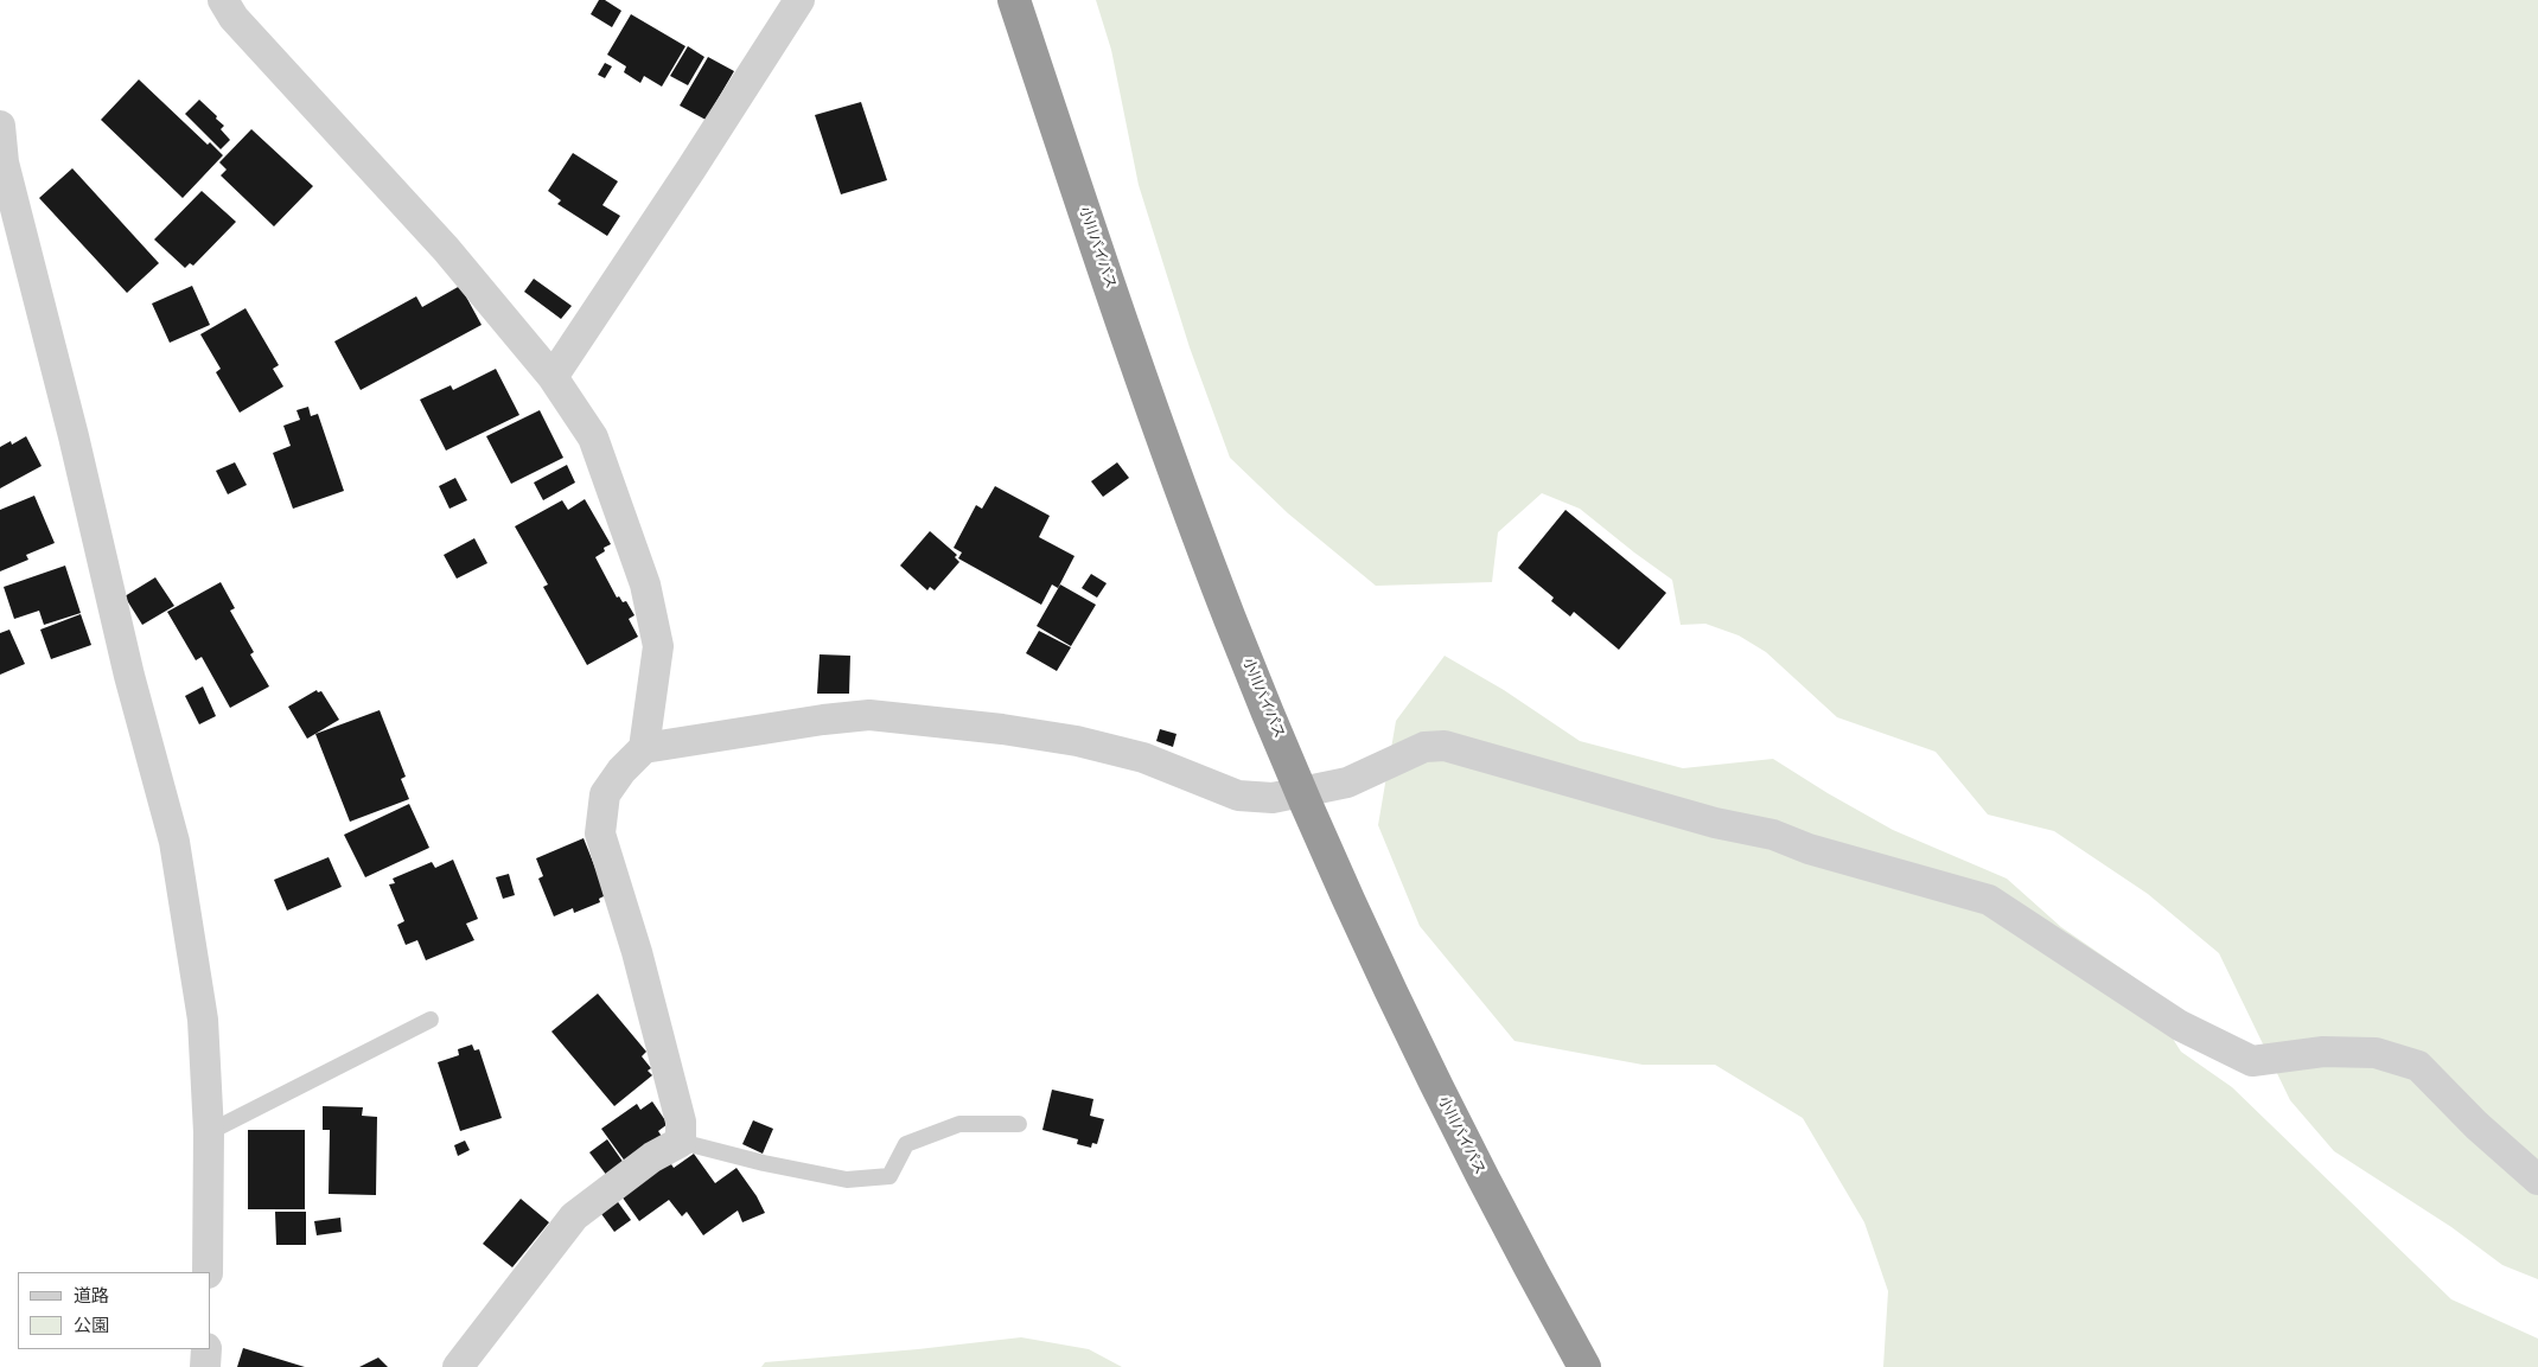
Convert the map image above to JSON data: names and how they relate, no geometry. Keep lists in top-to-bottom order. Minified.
{"streets":{"highway":["小川バイパス"]},"legend":["道路","公園"]}
